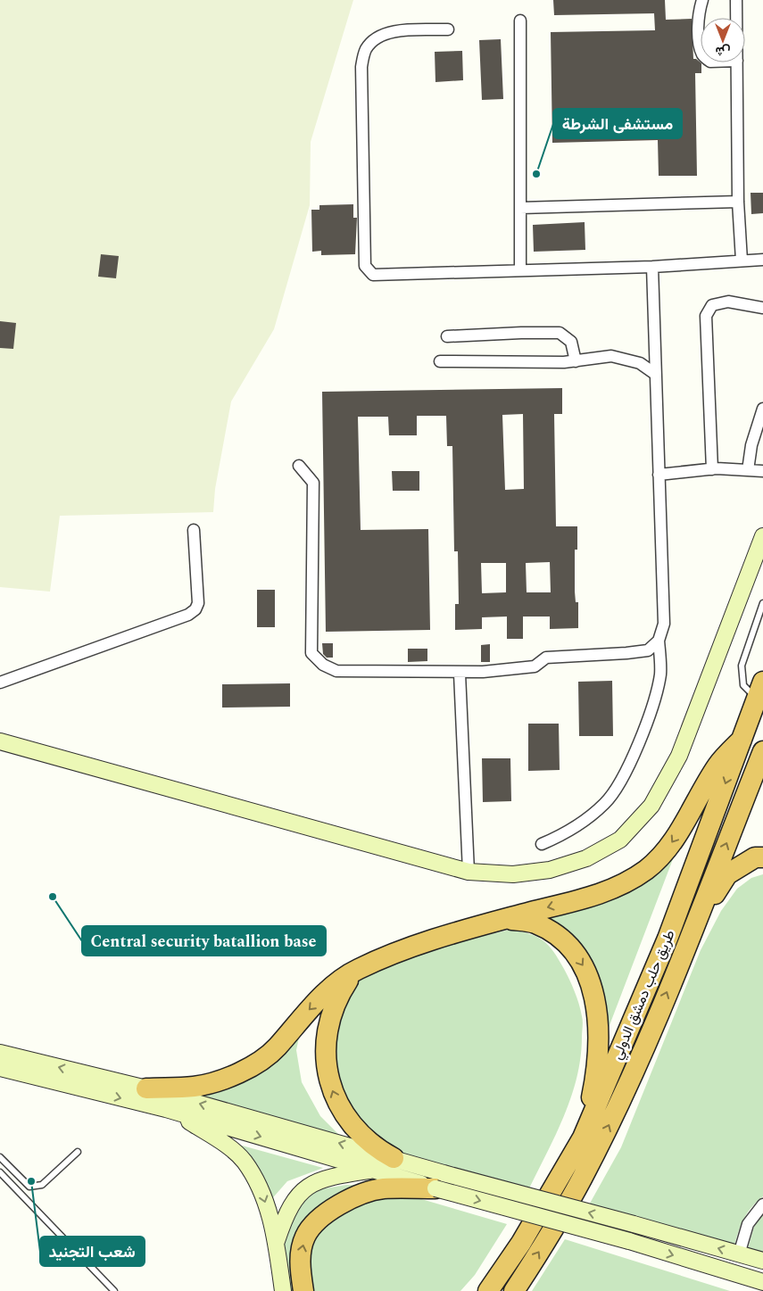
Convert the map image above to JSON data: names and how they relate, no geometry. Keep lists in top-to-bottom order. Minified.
{"streets":{"highway":["طريق حلب دمشق الدولي"]},"places":["مستشفى الشرطة","Central security batallion base","شعب التجنيد"],"north":"bottom"}
